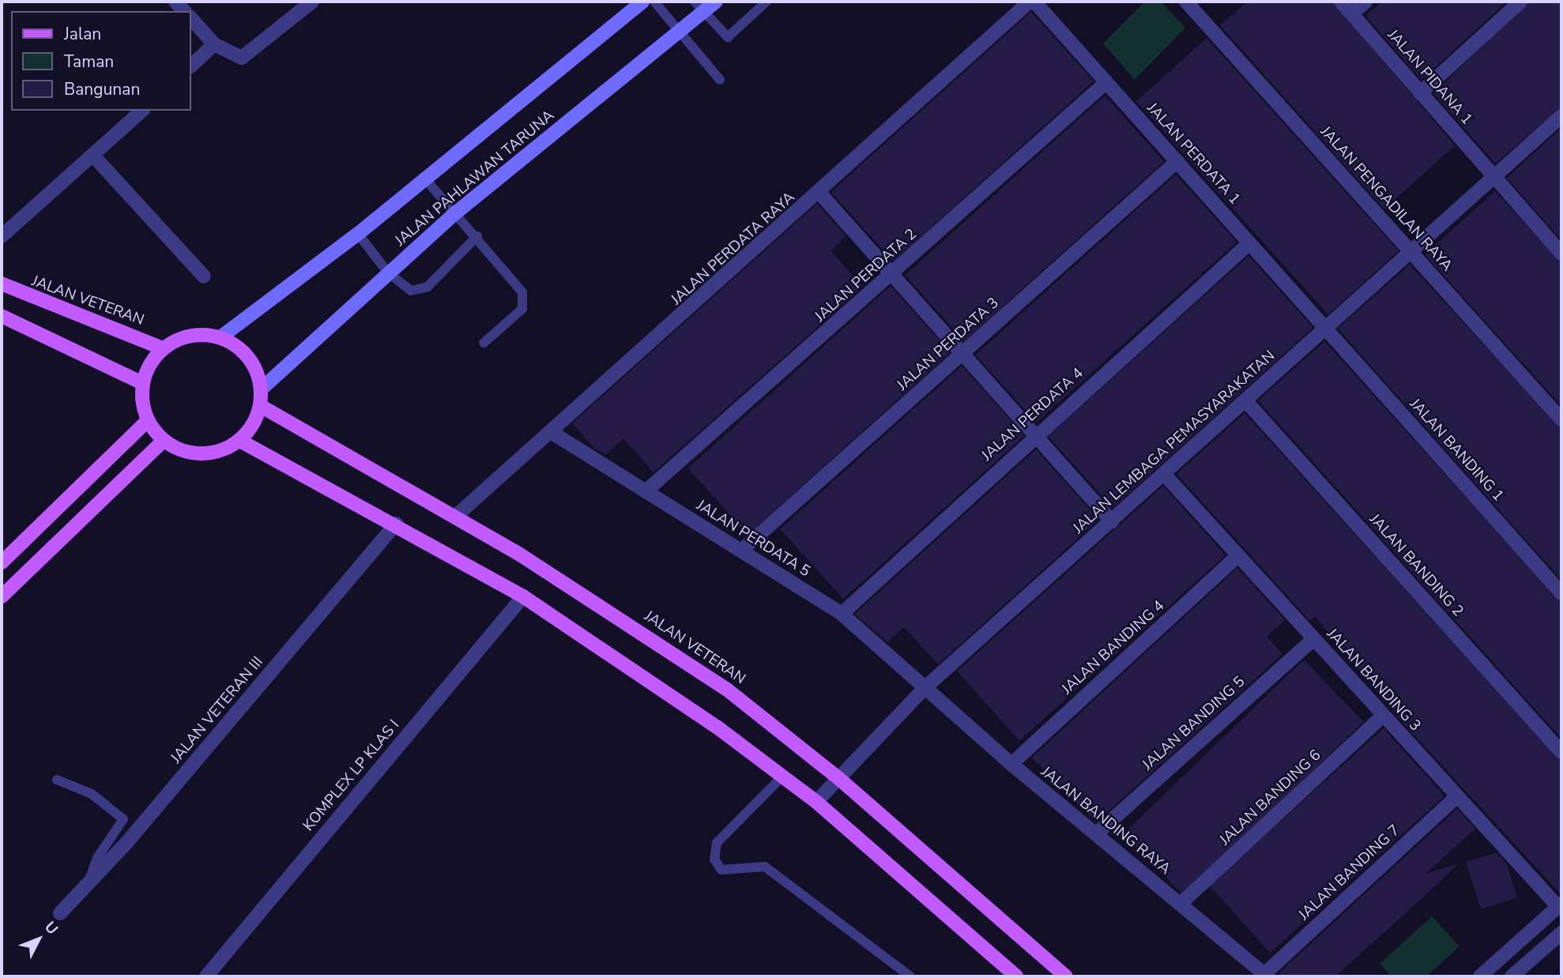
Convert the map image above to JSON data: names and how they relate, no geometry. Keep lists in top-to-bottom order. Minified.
{"streets":{"main road":["JALAN PAHLAWAN TARUNA","JALAN VETERAN"],"street":["JALAN PIDANA 1","JALAN PERDATA 1","JALAN PENGADILAN RAYA","JALAN PERDATA RAYA","JALAN PERDATA 2","JALAN PERDATA 3","JALAN PERDATA 4","JALAN LEMBAGA PEMASYARAKATAN","JALAN BANDING 1","JALAN PERDATA 5","JALAN BANDING 2","JALAN BANDING 4","JALAN BANDING 3","JALAN VETERAN III","JALAN BANDING 5","KOMPLEX LP KLAS I","JALAN BANDING 6","JALAN BANDING RAYA","JALAN BANDING 7"]},"crossings":[["JALAN PIDANA 1","JALAN LEMBAGA PEMASYARAKATAN"],["JALAN PERDATA 1","JALAN PERDATA 2"],["JALAN PERDATA 1","JALAN PERDATA 3"],["JALAN PERDATA 1","JALAN PERDATA 4"],["JALAN PERDATA 1","JALAN LEMBAGA PEMASYARAKATAN"],["JALAN PERDATA 1","JALAN BANDING 1"],["JALAN PAHLAWAN TARUNA","JALAN VETERAN"],["JALAN PENGADILAN RAYA","JALAN LEMBAGA PEMASYARAKATAN"],["JALAN PERDATA RAYA","JALAN VETERAN"],["JALAN PERDATA RAYA","JALAN PERDATA 5"],["JALAN PERDATA 2","JALAN PERDATA 5"],["JALAN VETERAN","JALAN LEMBAGA PEMASYARAKATAN"],["JALAN PERDATA 3","JALAN PERDATA 5"],["JALAN PERDATA 4","JALAN PERDATA 5"],["JALAN LEMBAGA PEMASYARAKATAN","JALAN BANDING 1"],["JALAN LEMBAGA PEMASYARAKATAN","JALAN PERDATA 5"],["JALAN LEMBAGA PEMASYARAKATAN","JALAN BANDING 2"],["JALAN LEMBAGA PEMASYARAKATAN","JALAN BANDING 3"],["JALAN LEMBAGA PEMASYARAKATAN","JALAN BANDING RAYA"],["JALAN PERDATA 5","JALAN BANDING RAYA"],["JALAN BANDING 4","JALAN BANDING 3"],["JALAN BANDING 4","JALAN BANDING RAYA"],["JALAN BANDING 3","JALAN BANDING 5"],["JALAN BANDING 3","JALAN BANDING 6"],["JALAN BANDING 3","JALAN BANDING 7"],["JALAN BANDING 5","JALAN BANDING RAYA"],["JALAN BANDING 6","JALAN BANDING RAYA"],["JALAN BANDING RAYA","JALAN BANDING 7"]],"legend":["Jalan","Taman","Bangunan"],"north":"top right"}
